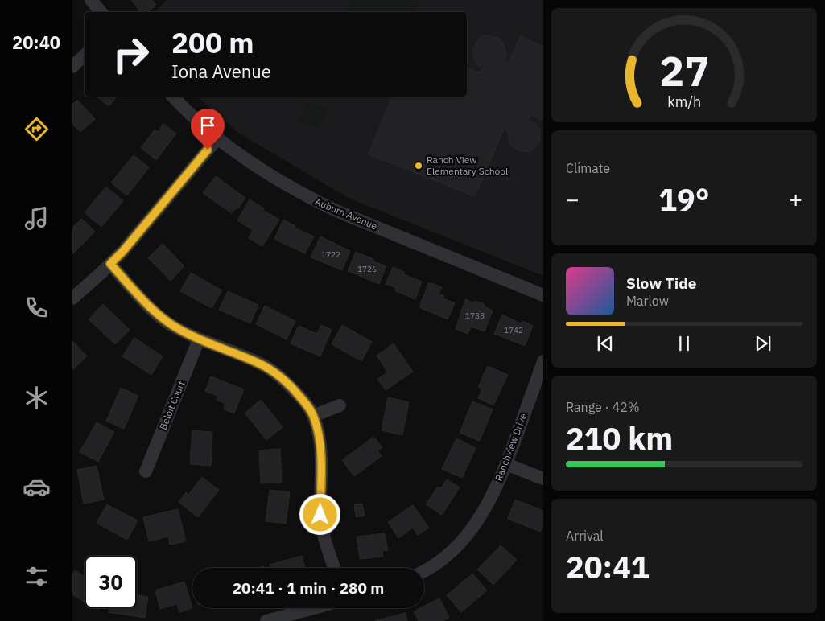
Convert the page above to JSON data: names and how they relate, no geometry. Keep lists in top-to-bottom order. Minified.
{"streets":{"street":["Auburn Avenue","Beloit Court","Ranchview Drive"]},"places":["Ranch View Elementary School"],"house_numbers":["1722","1726","1738","1742"],"page":{"tabs":"20:40","turn":["200 m","Iona Avenue"],"tile":["Climate",["Range · 42%","210 km"],["Arrival","20:41"]],"heat":["−","19°","+"],"song":["Slow Tide","Marlow"],"limit":"30","trip":"20:41 · 1 min · 280 m","gauge":["27","km/h"]}}
